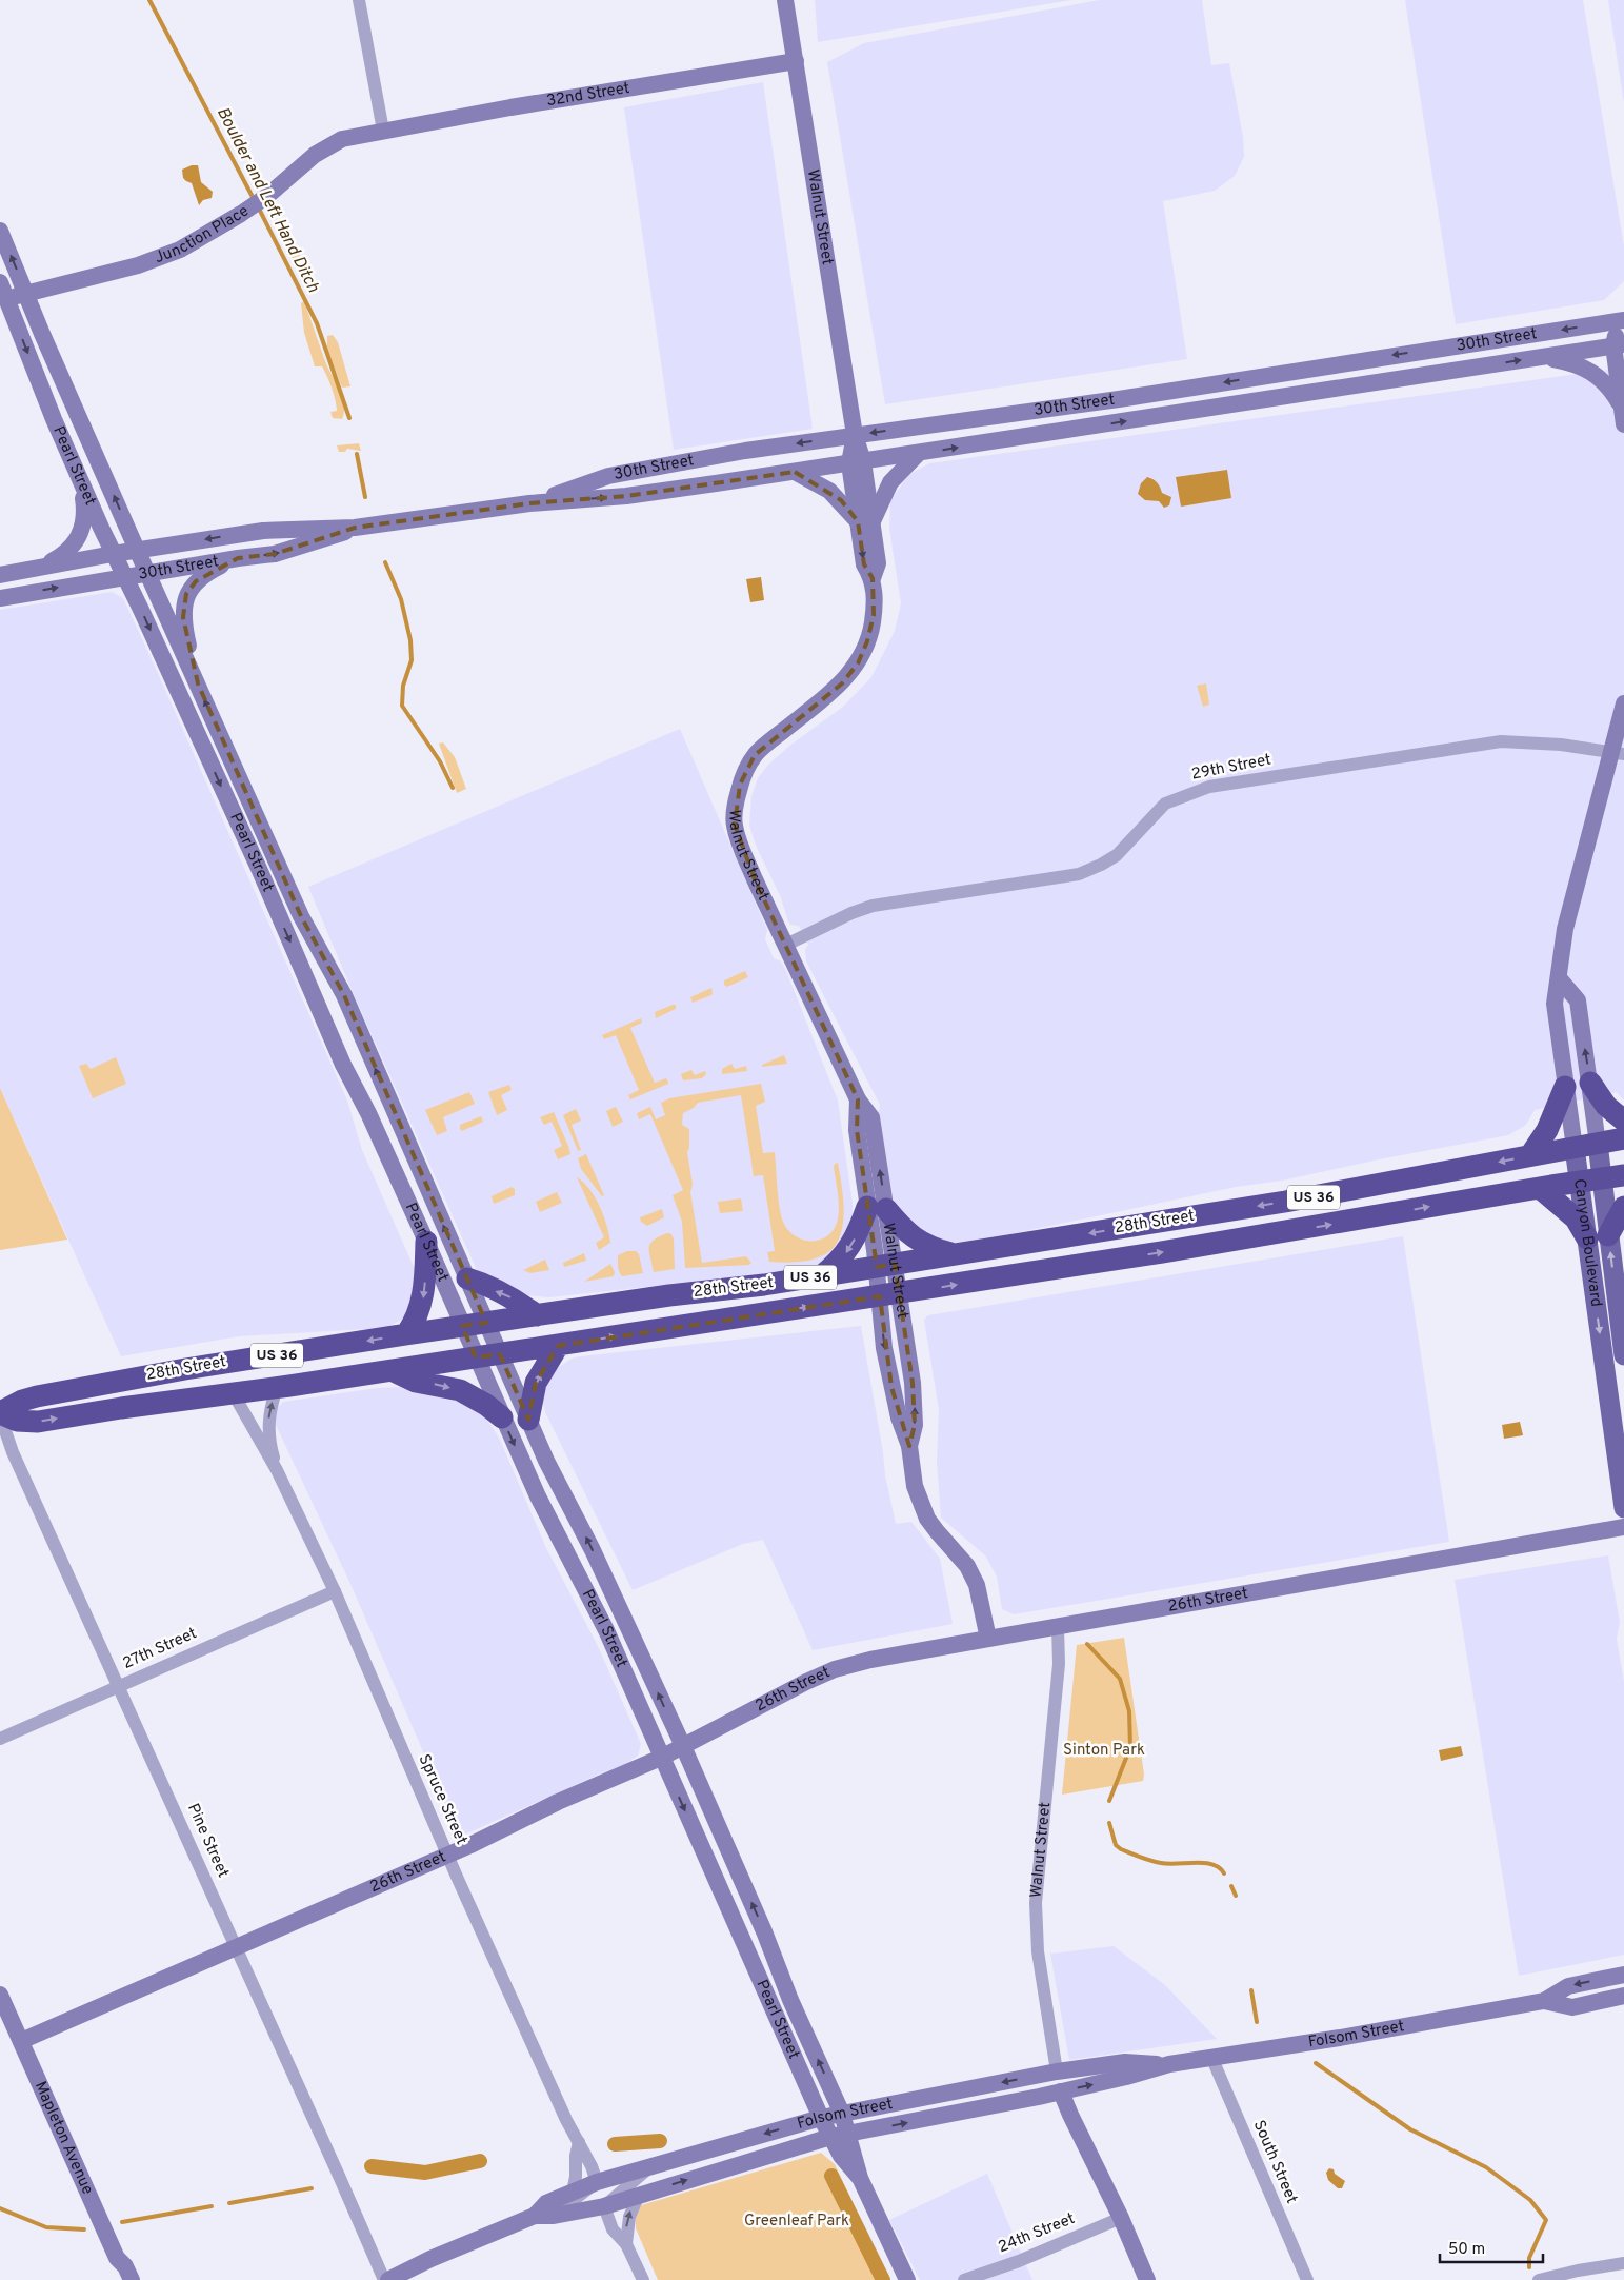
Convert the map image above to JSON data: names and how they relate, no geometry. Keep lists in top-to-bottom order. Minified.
{"streets":{"highway":["US 36","28th Street"],"main road":["32nd Street","Walnut Street","Junction Place","30th Street","Pearl Street","Canyon Boulevard","26th Street","Folsom Street","Mapleton Avenue"],"street":["29th Street","27th Street","Spruce Street","Pine Street","South Street","24th Street"]},"crossings":[["32nd Street","Walnut Street"],["32nd Street","Junction Place"],["Walnut Street","30th Street"],["Walnut Street","29th Street"],["Walnut Street","28th Street"],["Walnut Street","26th Street"],["Walnut Street","Folsom Street"],["Junction Place","Pearl Street"],["30th Street","Pearl Street"],["Pearl Street","28th Street"],["Pearl Street","26th Street"],["Pearl Street","Folsom Street"],["29th Street","Canyon Boulevard"],["28th Street","Canyon Boulevard"],["28th Street","Spruce Street"],["28th Street","Pine Street"],["26th Street","Spruce Street"],["26th Street","Pine Street"],["26th Street","Mapleton Avenue"],["27th Street","Spruce Street"],["27th Street","Pine Street"],["Spruce Street","Folsom Street"],["Folsom Street","South Street"]],"water":["Boulder and Left Hand Ditch"],"parks":["Sinton Park","Greenleaf Park"],"scale_bar":"50 m"}
